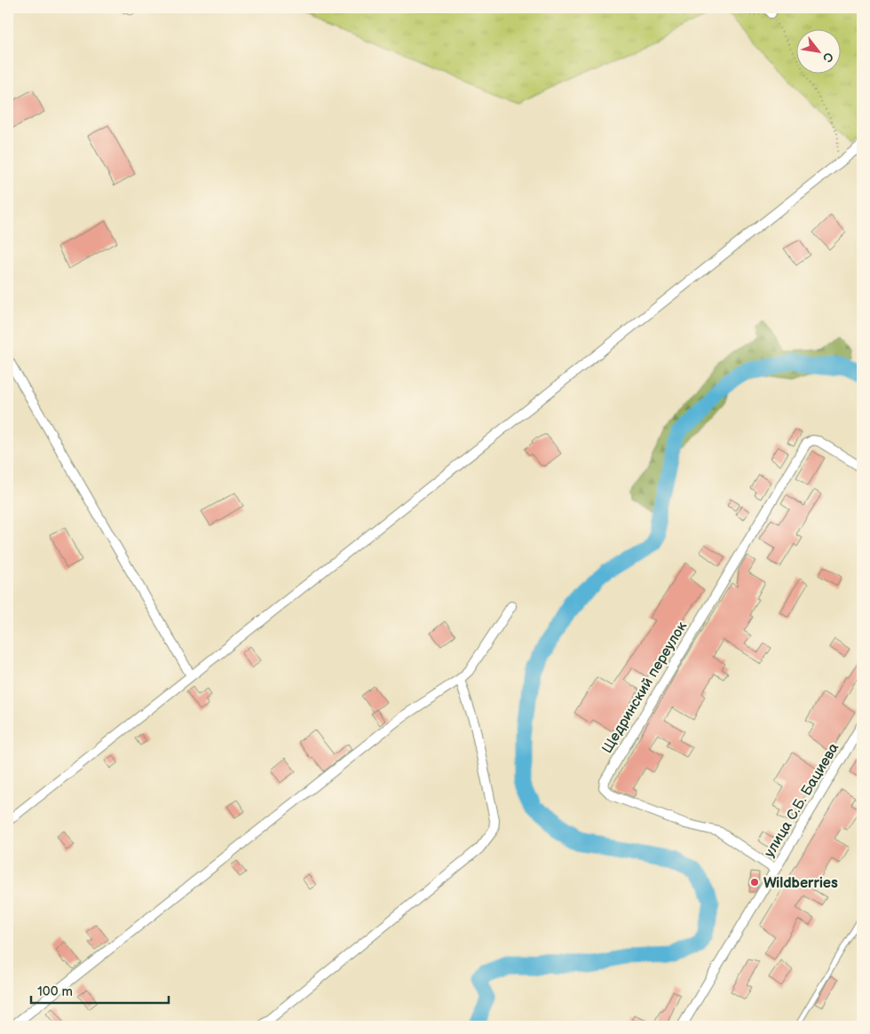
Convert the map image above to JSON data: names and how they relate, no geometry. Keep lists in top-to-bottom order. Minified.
{"streets":{"street":["Щедринский переулок","улица С.Б. Бациева"]},"crossings":[["Щедринский переулок","улица С.Б. Бациева"]],"places":["Wildberries"],"scale_bar":"100 m","north":"bottom right"}
